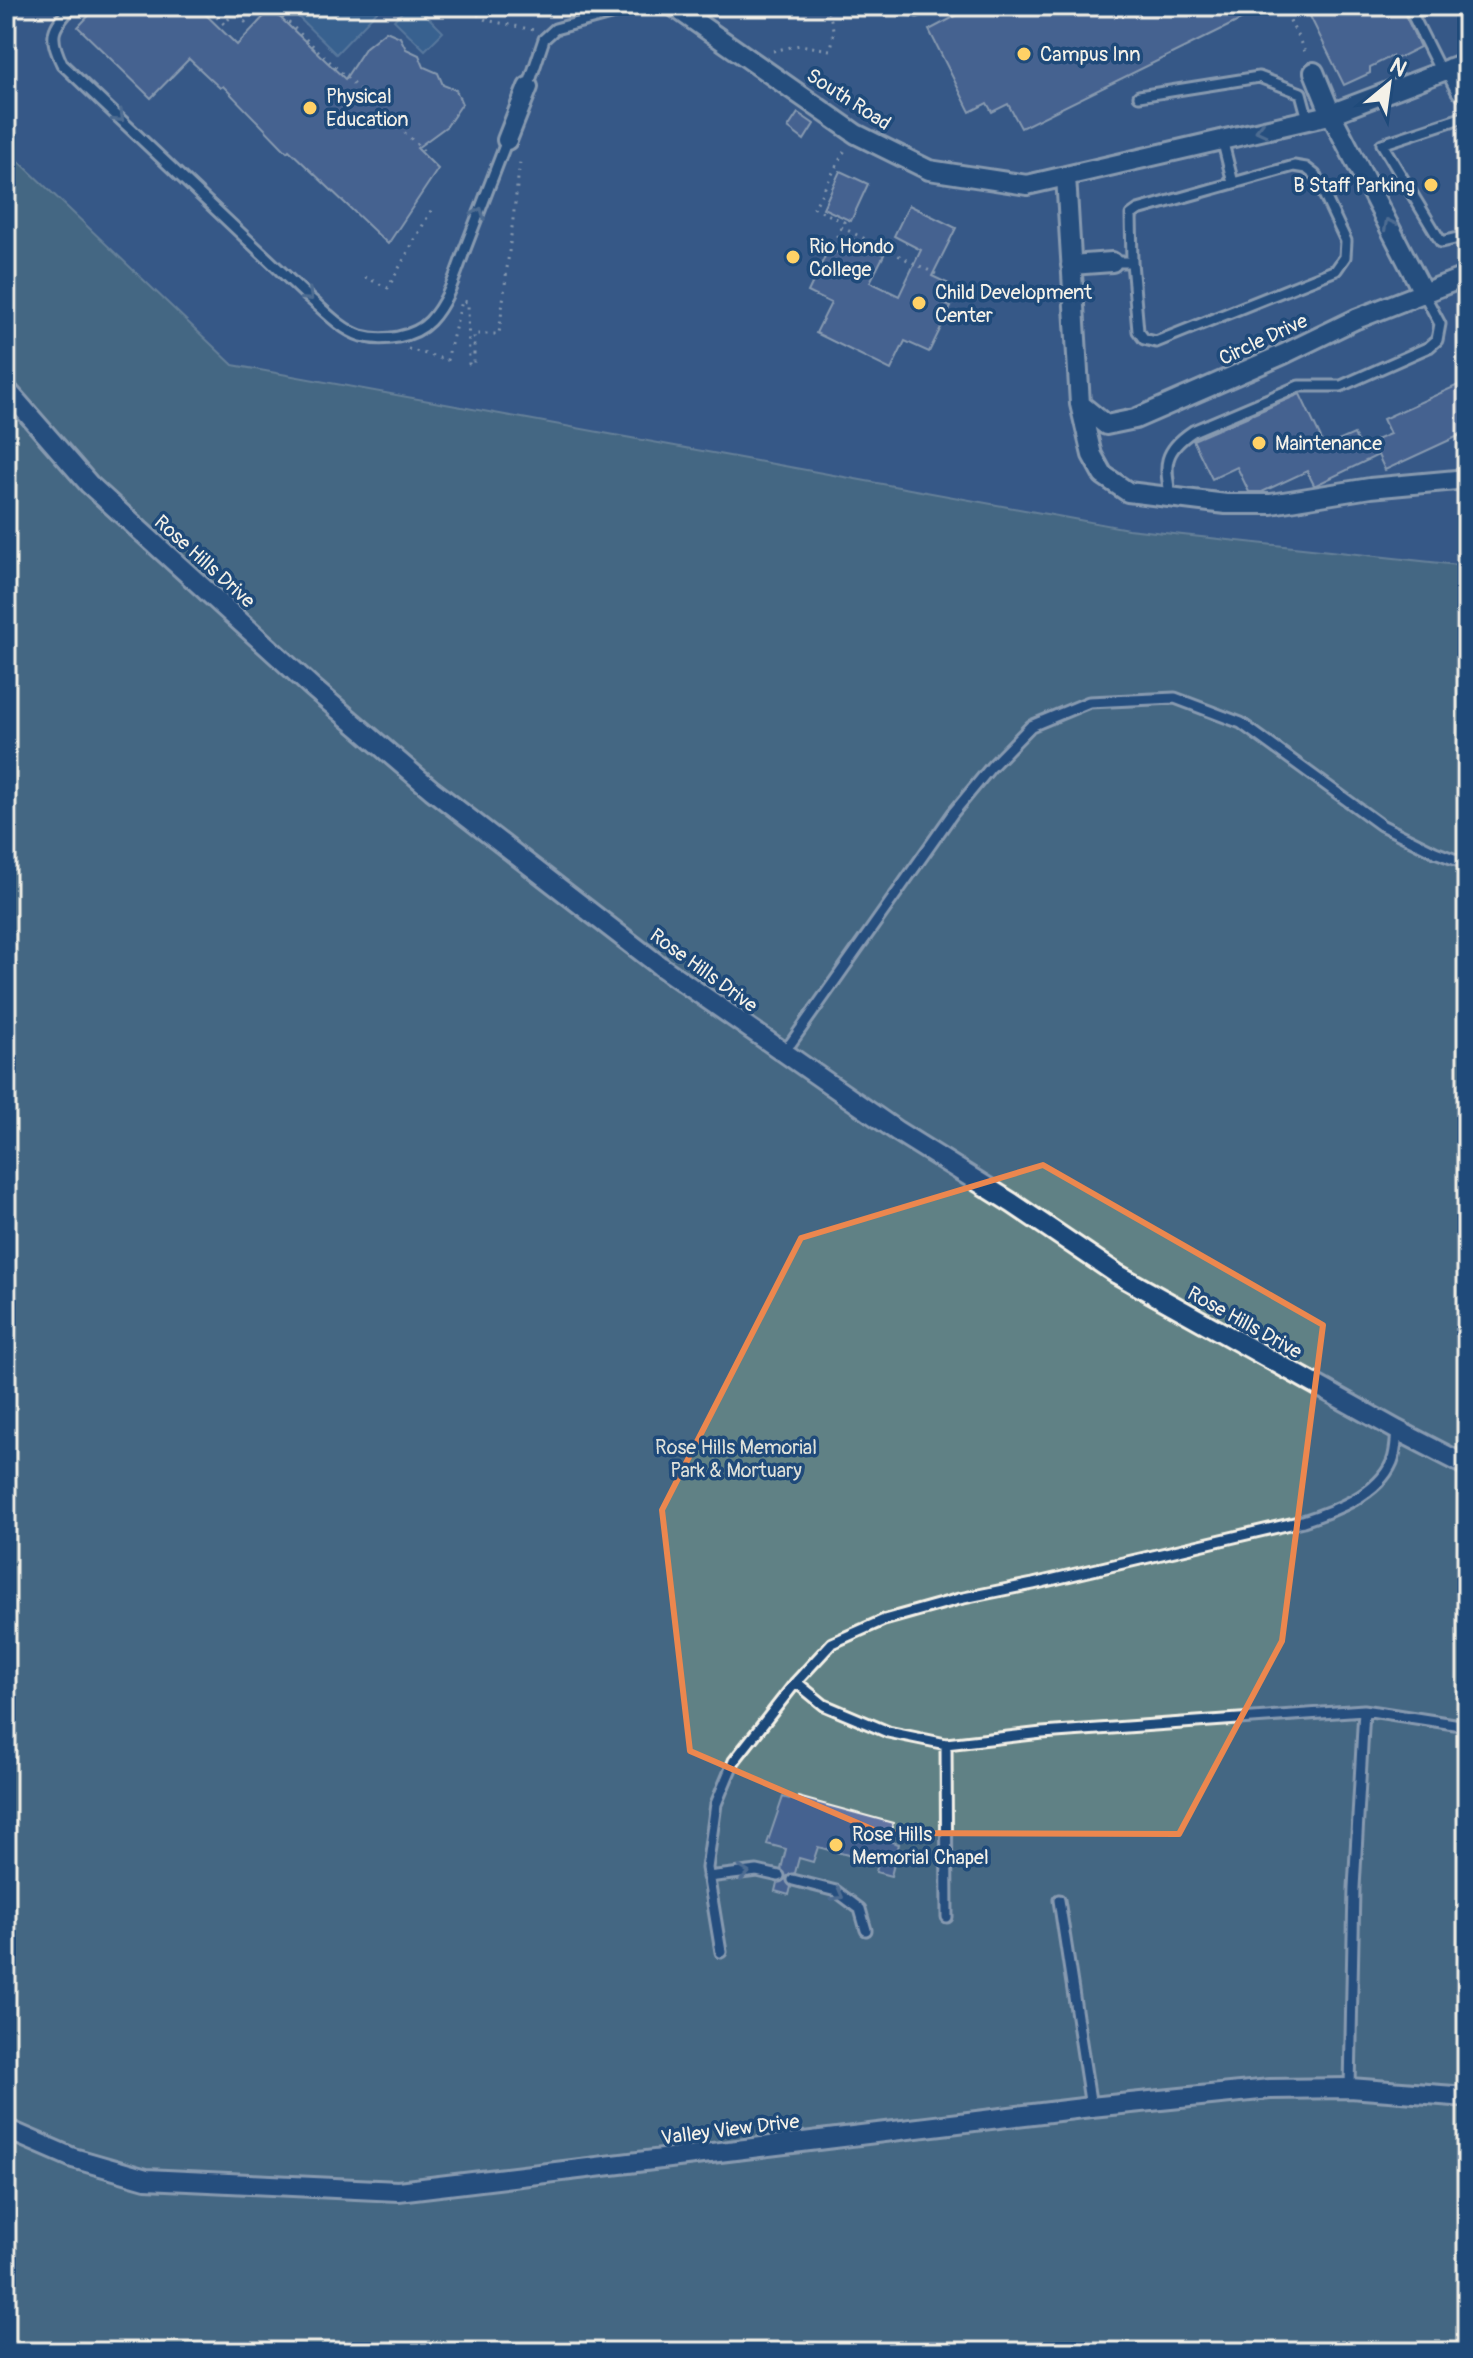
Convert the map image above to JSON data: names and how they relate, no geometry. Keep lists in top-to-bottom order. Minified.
{"streets":{"street":["South Road","Circle Drive","Rose Hills Drive","Valley View Drive"]},"parks":["Rose Hills Memorial Park & Mortuary"],"places":["Campus Inn","Physical Education","B Staff Parking","Rio Hondo College","Child Development Center","Maintenance","Rose Hills Memorial Chapel"],"north":"top right"}
